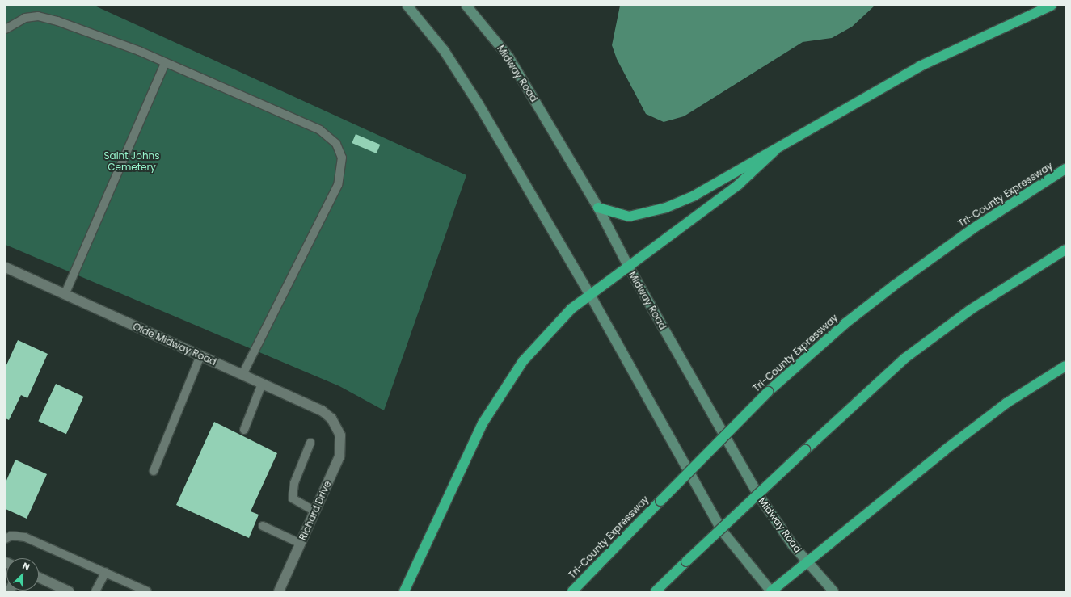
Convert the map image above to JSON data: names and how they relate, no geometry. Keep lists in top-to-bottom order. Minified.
{"streets":{"highway":["Tri-County Expressway"],"main road":["Midway Road"],"street":["Olde Midway Road","Richard Drive"]},"crossings":[["Olde Midway Road","Richard Drive"]],"parks":["Saint Johns Cemetery"],"north":"top right"}
